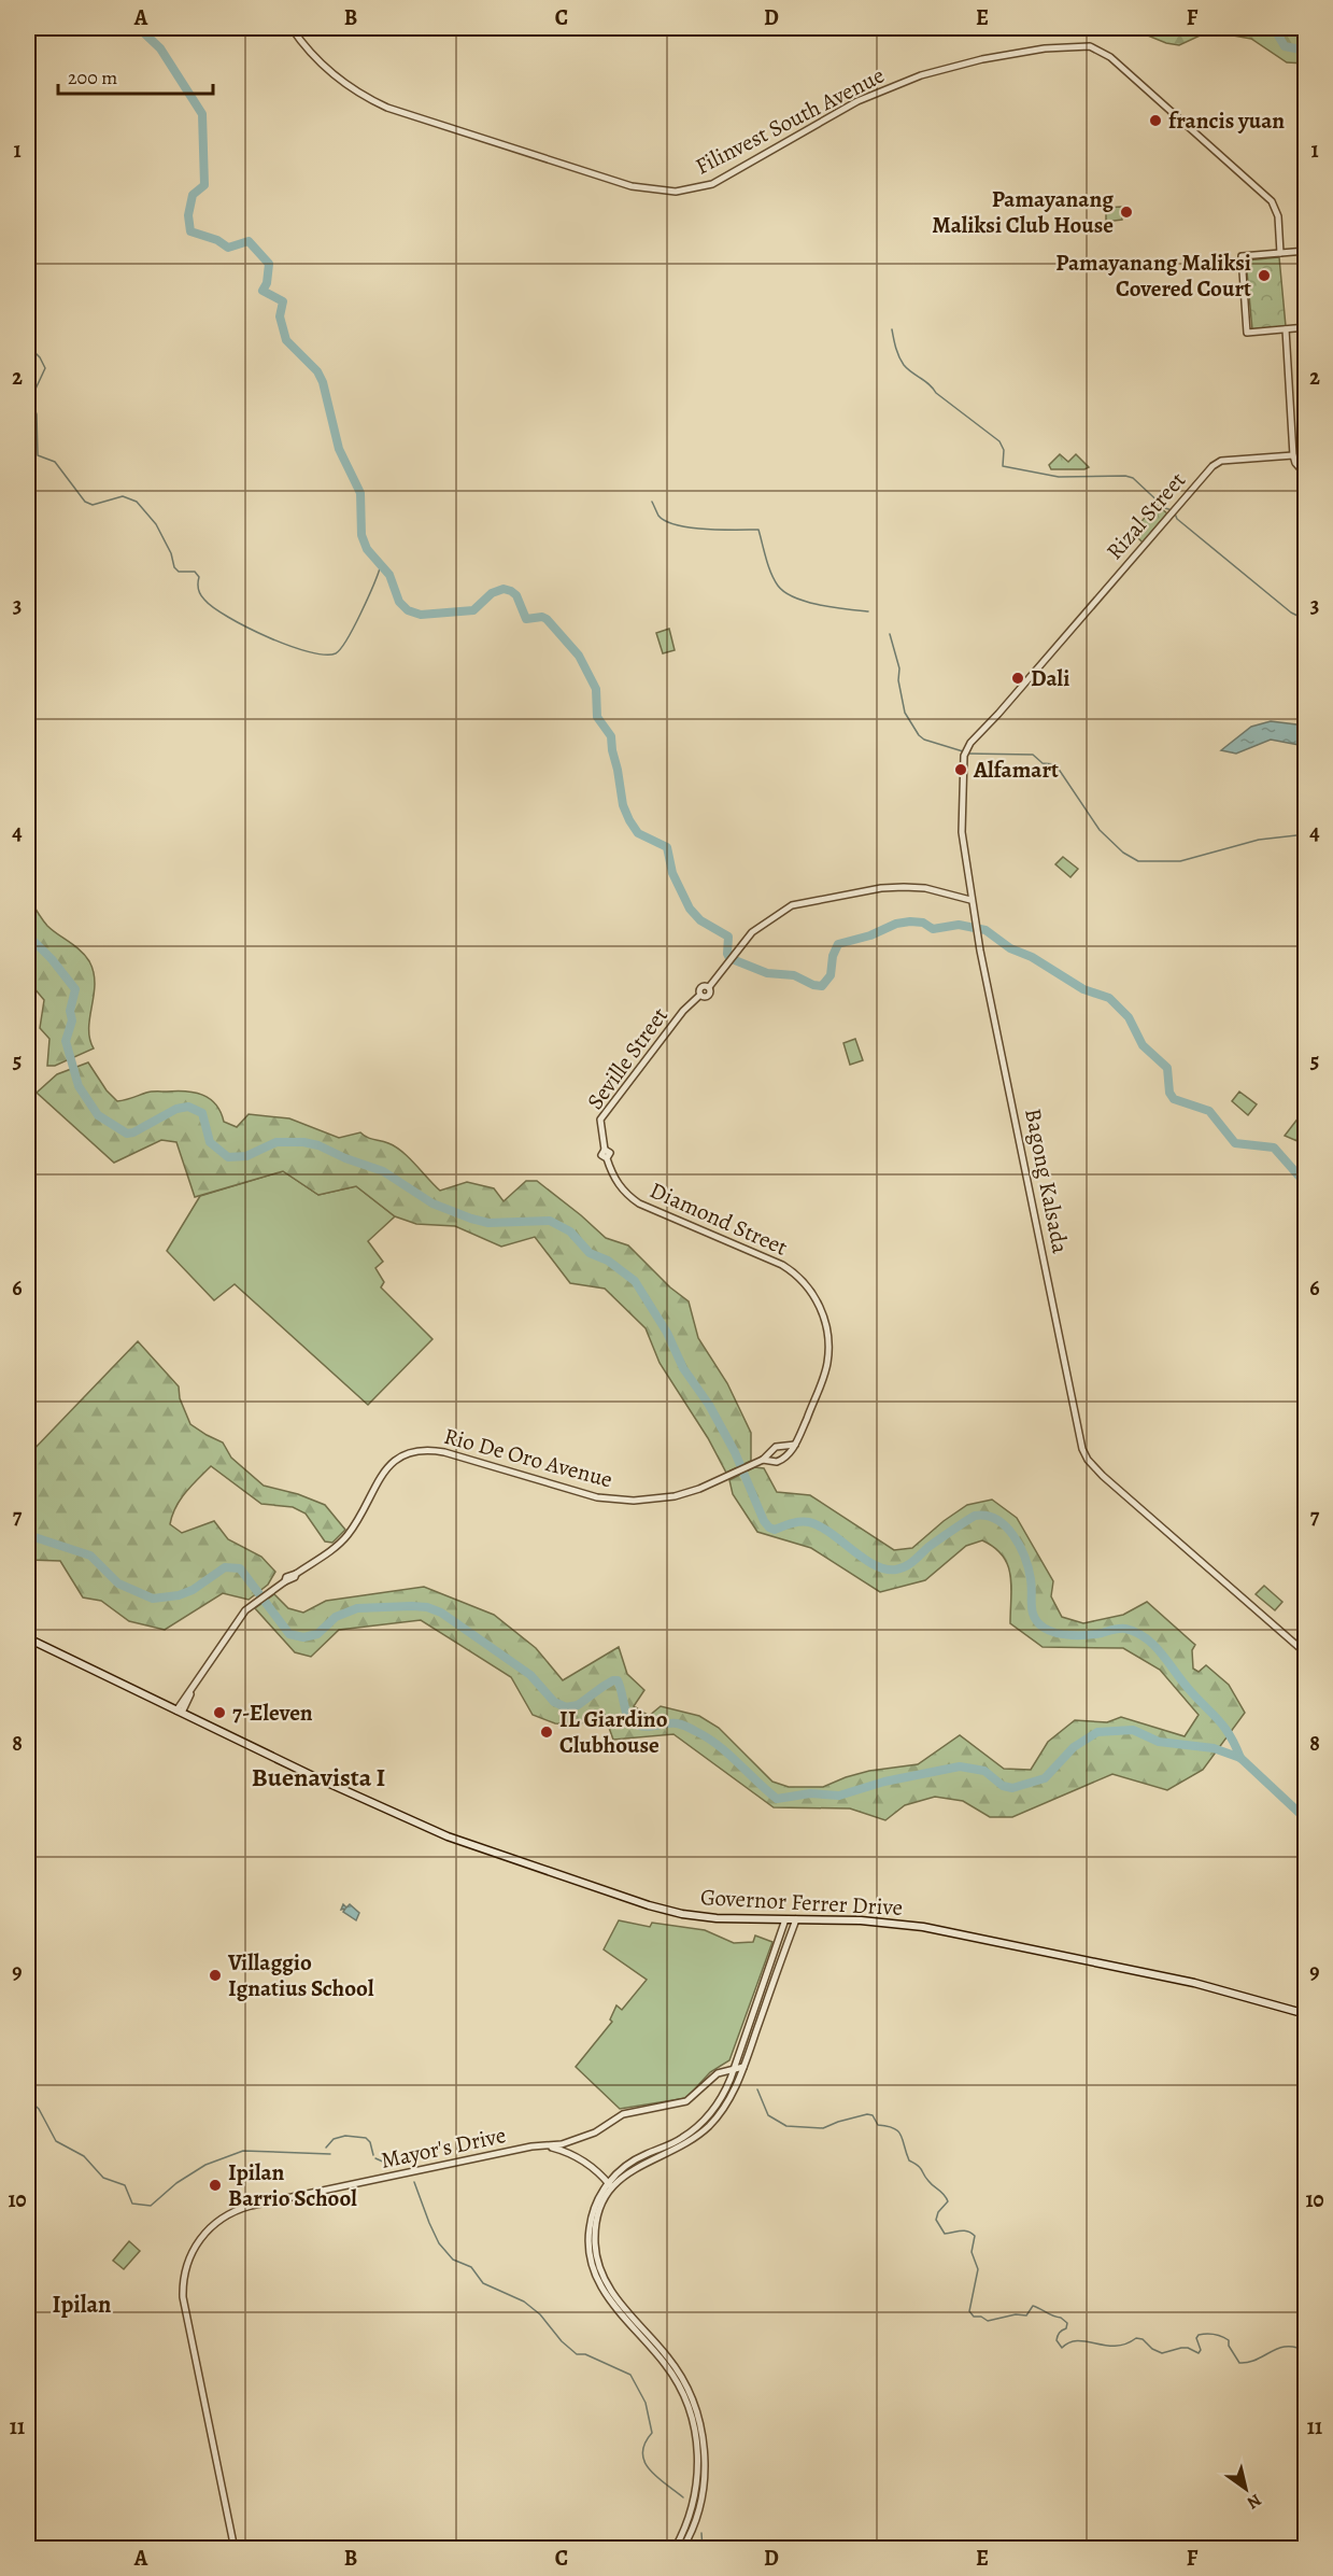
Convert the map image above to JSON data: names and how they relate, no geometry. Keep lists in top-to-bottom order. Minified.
{"streets":{"main road":["Governor Ferrer Drive"],"street":["Filinvest South Avenue","Rizal Street","Seville Street","Bagong Kalsada","Diamond Street","Rio De Oro Avenue","Mayor's Drive"]},"crossings":[["Rizal Street","Bagong Kalsada"],["Seville Street","Bagong Kalsada"],["Seville Street","Diamond Street"],["Diamond Street","Rio De Oro Avenue"],["Rio De Oro Avenue","Governor Ferrer Drive"]],"districts":["Buenavista I","Ipilan"],"places":["francis yuan","Pamayanang Maliksi Club House","Pamayanang Maliksi Covered Court","Dali","Alfamart","7-Eleven","IL Giardino Clubhouse","Villaggio Ignatius School","Ipilan Barrio School"],"scale_bar":"200 m","north":"bottom right","grid":{"columns":["A","B","C","D","E","F"],"rows":["1","2","3","4","5","6","7","8","9","10","11"]}}
